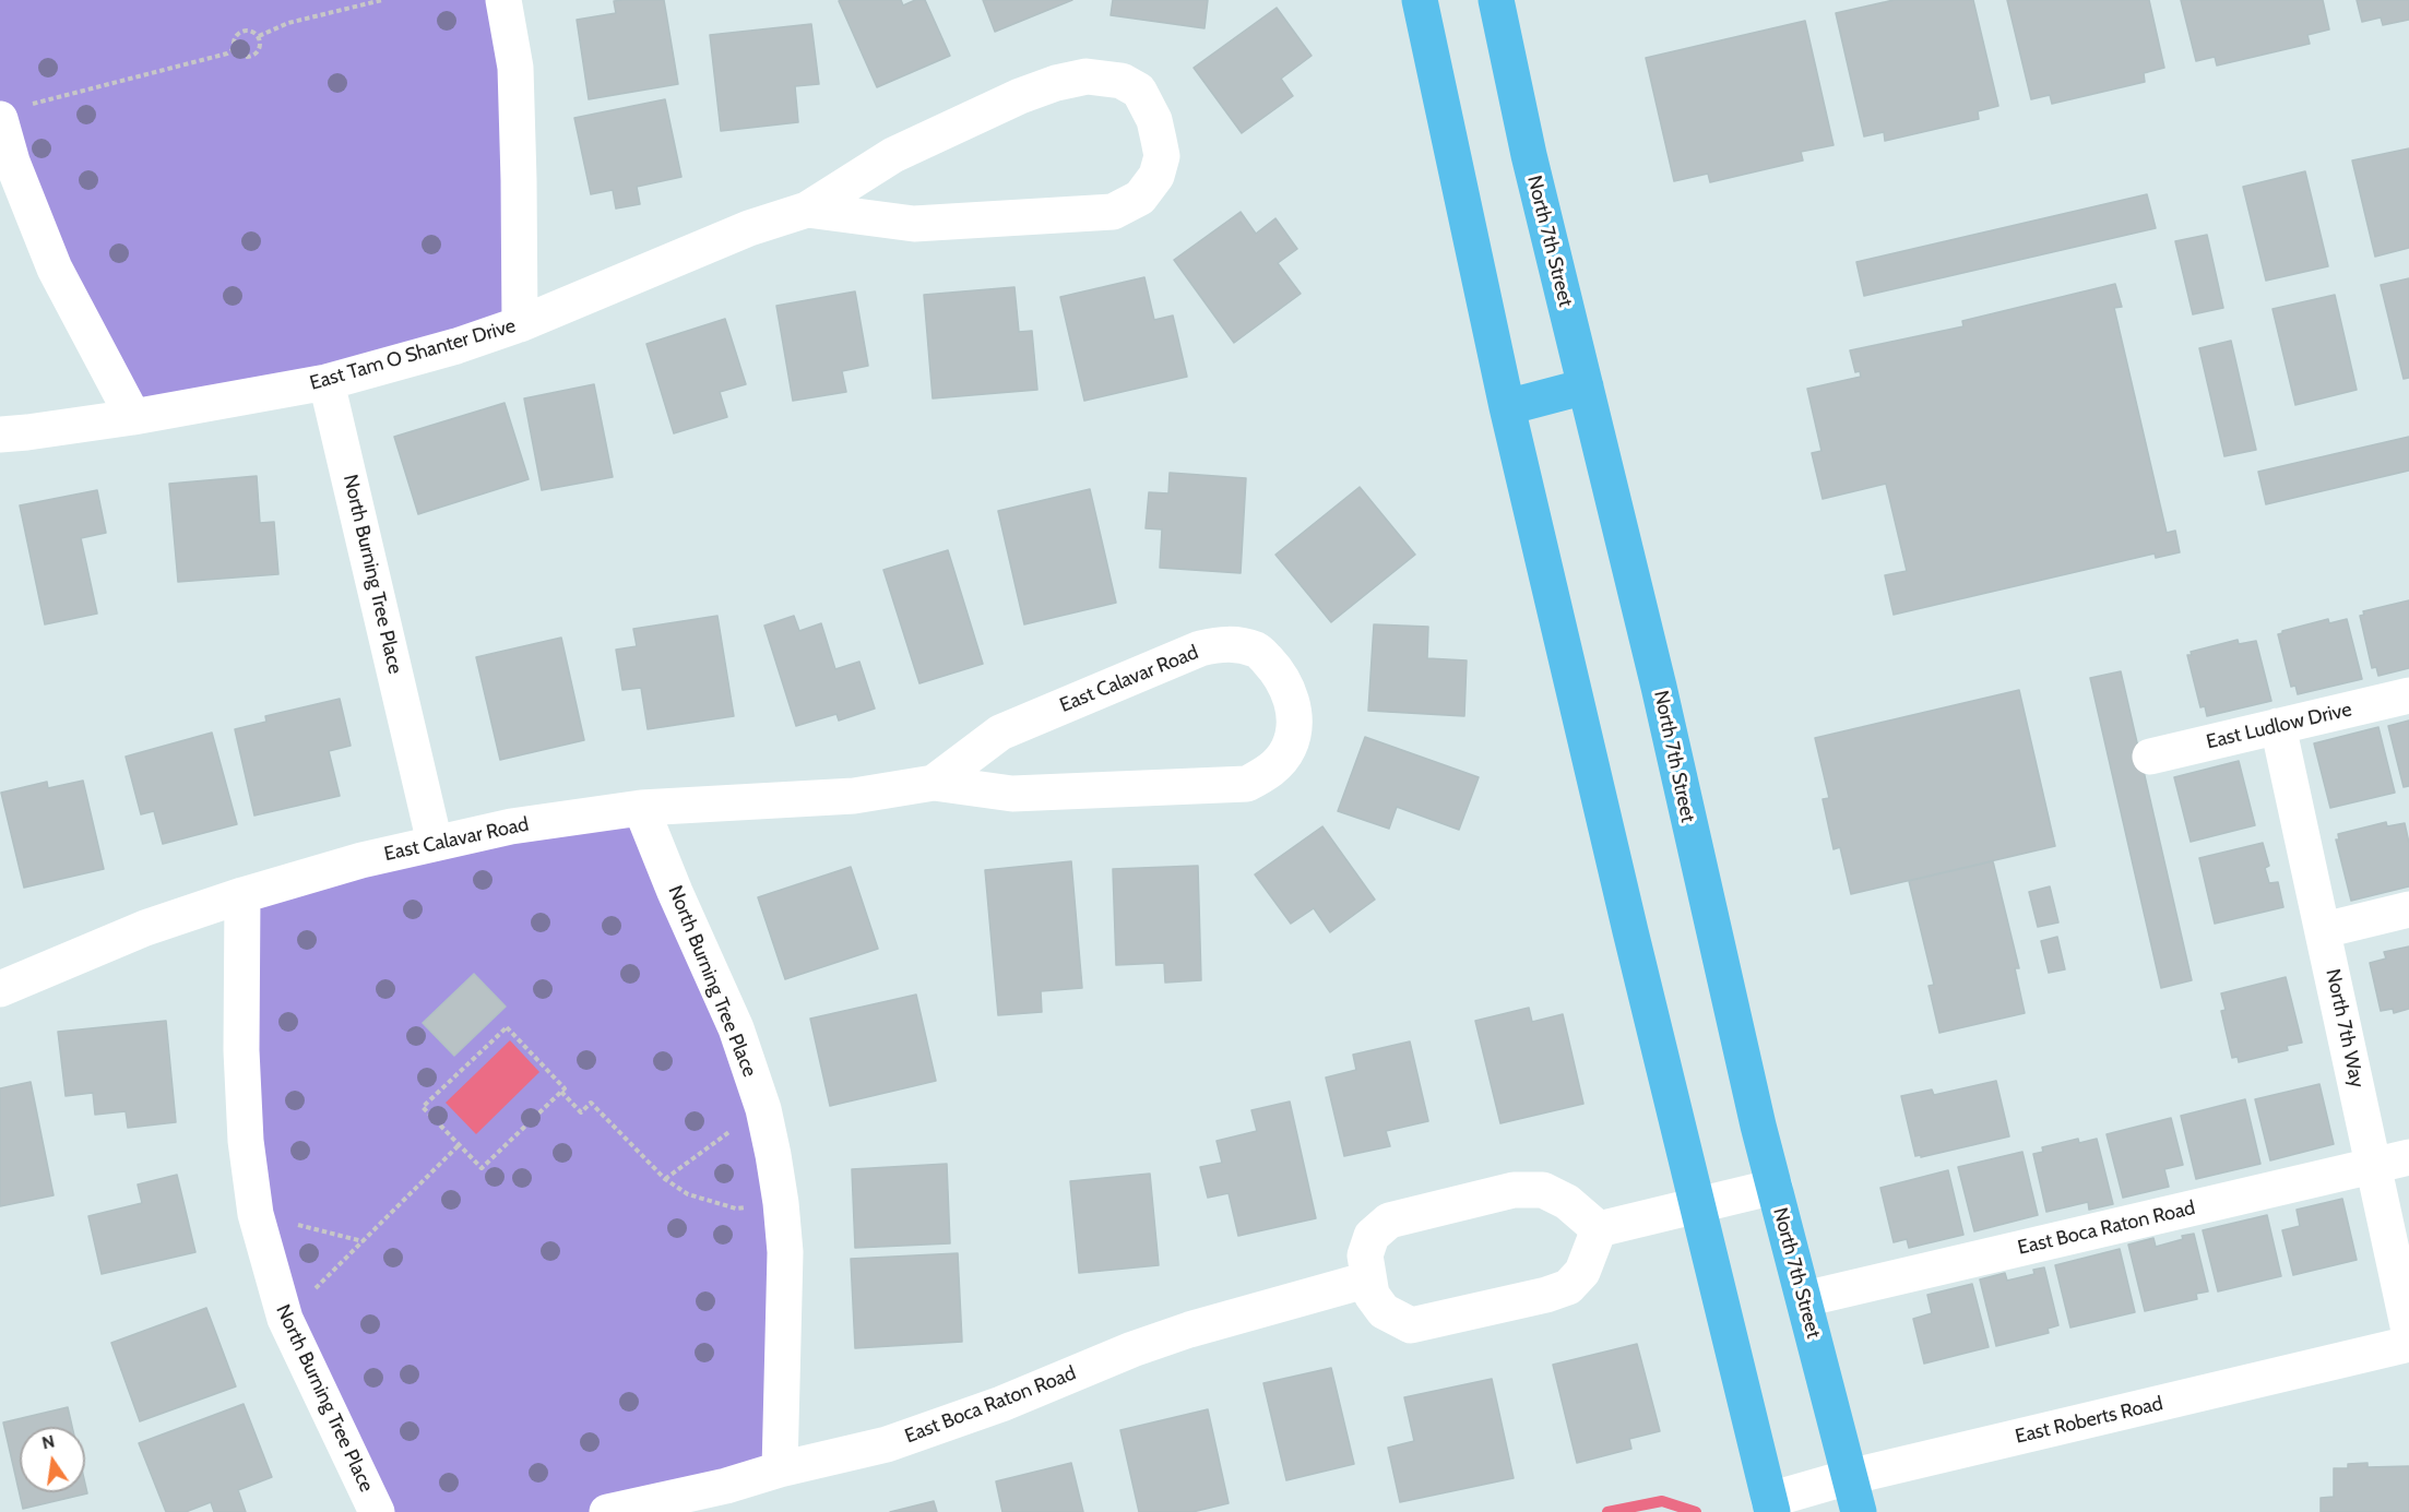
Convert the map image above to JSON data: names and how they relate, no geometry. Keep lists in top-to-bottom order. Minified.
{"streets":{"main road":["North 7th Street"],"street":["East Tam O Shanter Drive","North Burning Tree Place","East Calavar Road","East Ludlow Drive","North 7th Way","East Boca Raton Road","East Roberts Road"]},"crossings":[["North 7th Street","East Boca Raton Road"],["North 7th Street","East Roberts Road"],["East Tam O Shanter Drive","North Burning Tree Place"],["North Burning Tree Place","East Calavar Road"],["North Burning Tree Place","East Boca Raton Road"],["East Ludlow Drive","North 7th Way"],["North 7th Way","East Boca Raton Road"]],"north":"top"}
